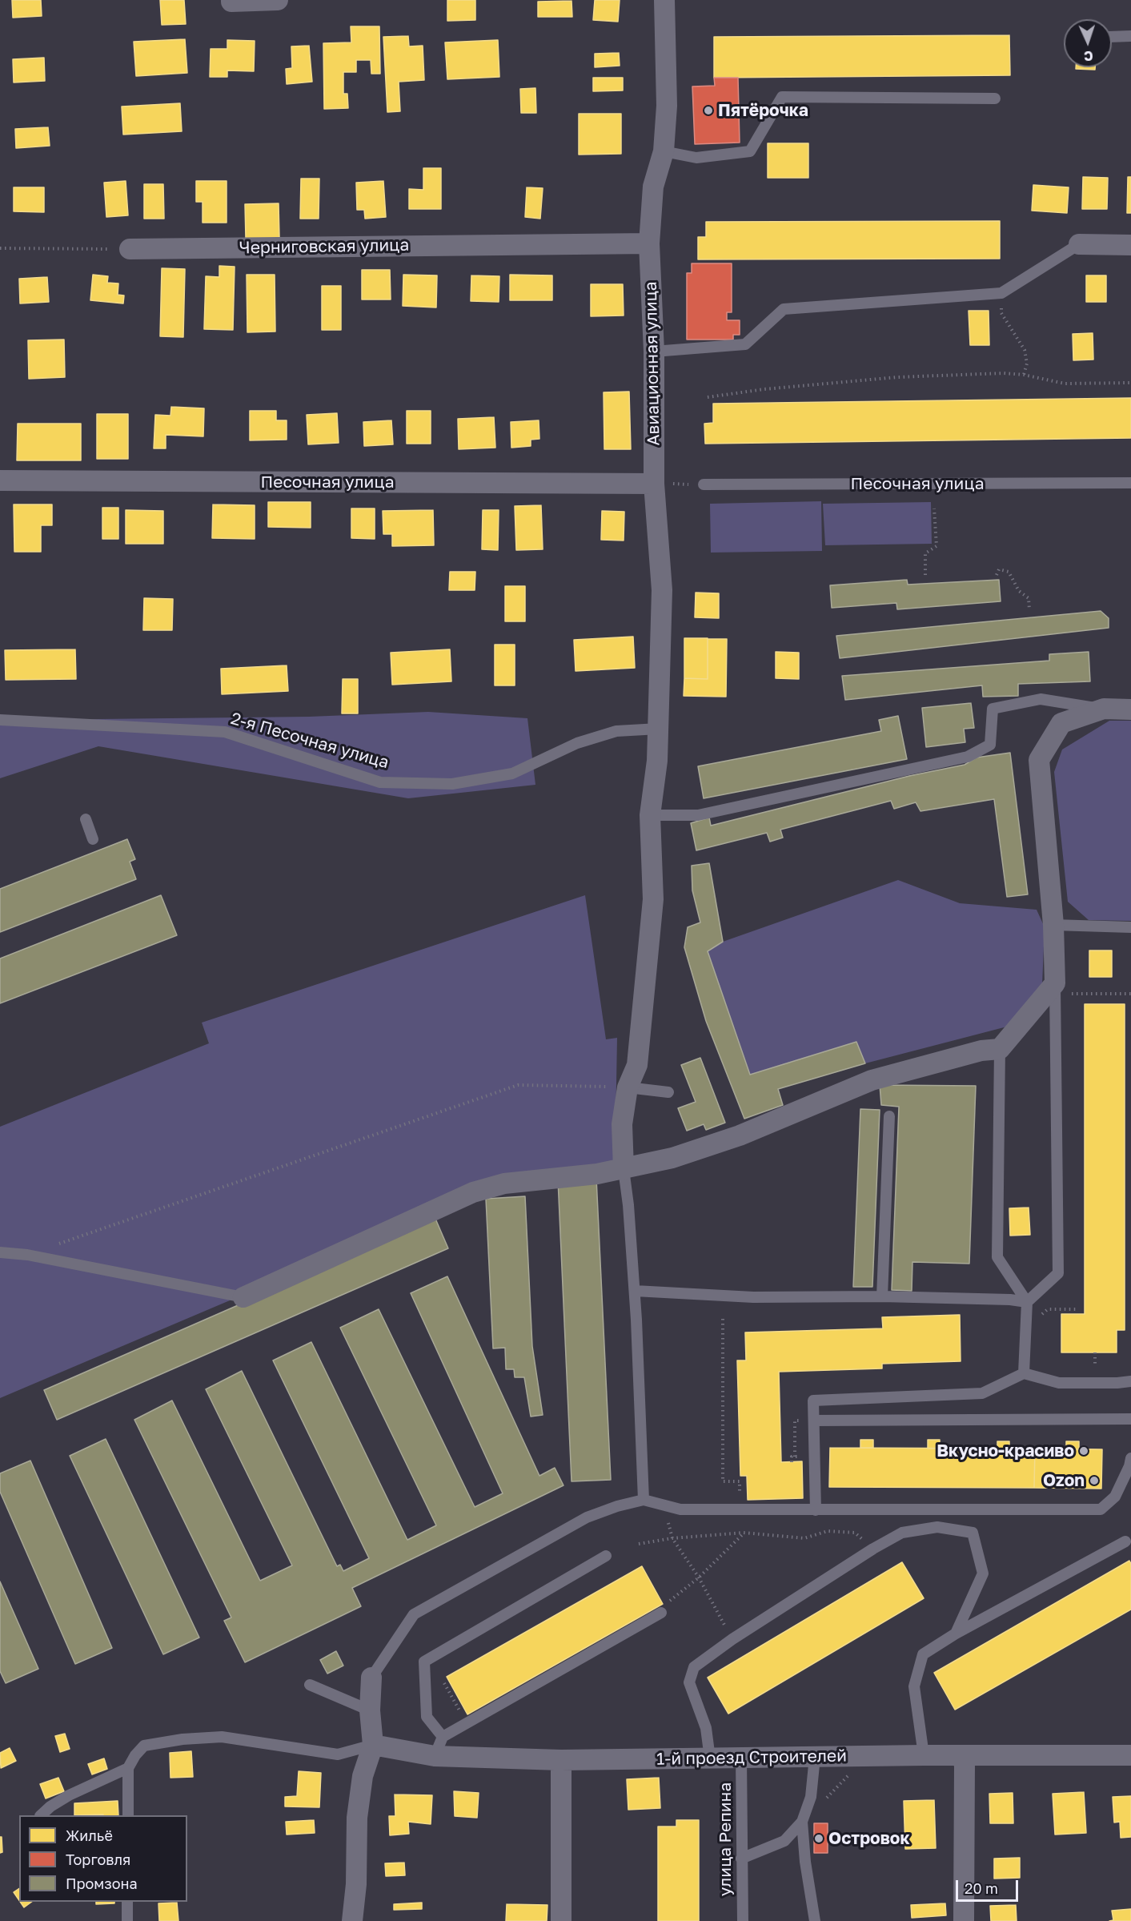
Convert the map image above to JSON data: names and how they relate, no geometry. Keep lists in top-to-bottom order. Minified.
{"streets":{"street":["Черниговская улица","Авиационная улица","Песочная улица","1-й проезд Строителей"],"lane":["2-я Песочная улица","улица Репина"]},"crossings":[["Черниговская улица","Авиационная улица"],["Авиационная улица","Песочная улица"],["Авиационная улица","2-я Песочная улица"],["1-й проезд Строителей","улица Репина"]],"places":["Пятёрочка","Вкусно-красиво","Ozon","Островок"],"legend":["Жильё","Торговля","Промзона"],"scale_bar":"20 m","north":"bottom"}
